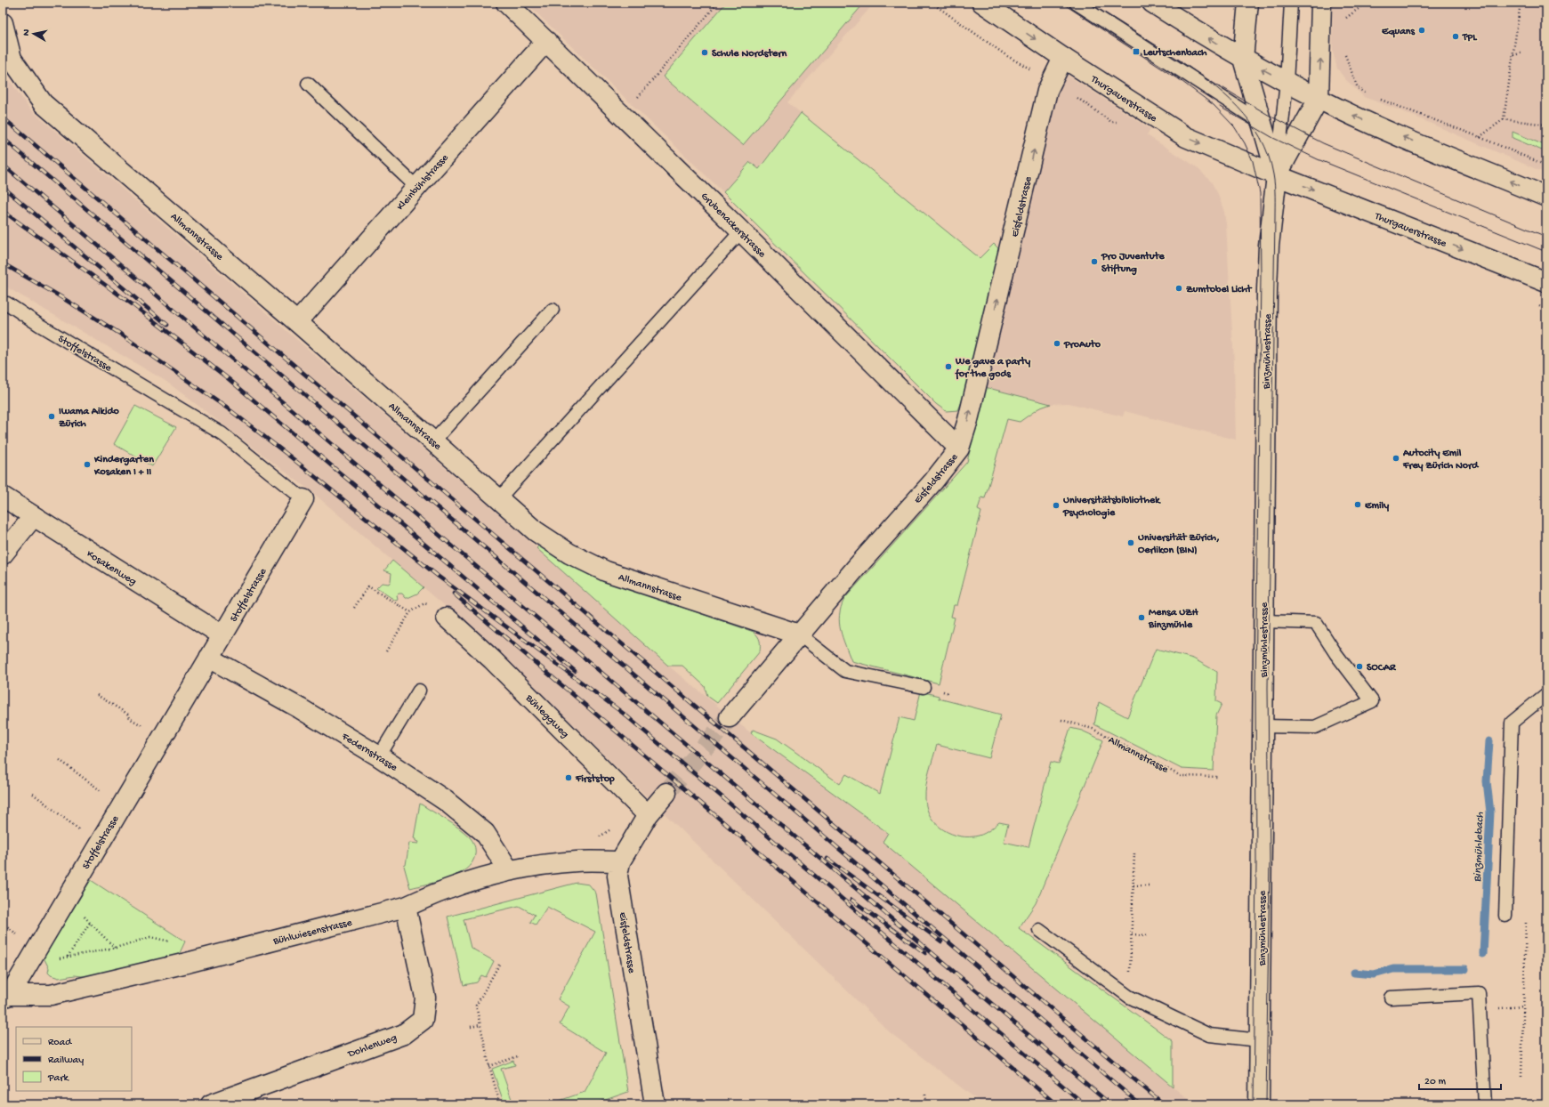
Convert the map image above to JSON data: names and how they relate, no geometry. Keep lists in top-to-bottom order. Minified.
{"streets":{"street":["Thurgauerstrasse","Kleinbühlstrasse","Eisfeldstrasse","Grubenackerstrasse","Allmannstrasse","Binzmühlestrasse","Stoffelstrasse","Kosakenweg","Bühleggweg","Federnstrasse","Bühlwiesenstrasse","Dohlenweg"]},"crossings":[["Thurgauerstrasse","Eisfeldstrasse"],["Thurgauerstrasse","Binzmühlestrasse"],["Kleinbühlstrasse","Grubenackerstrasse"],["Kleinbühlstrasse","Allmannstrasse"],["Eisfeldstrasse","Grubenackerstrasse"],["Eisfeldstrasse","Allmannstrasse"],["Eisfeldstrasse","Bühleggweg"],["Eisfeldstrasse","Bühlwiesenstrasse"],["Stoffelstrasse","Kosakenweg"],["Stoffelstrasse","Federnstrasse"],["Stoffelstrasse","Bühlwiesenstrasse"],["Federnstrasse","Bühlwiesenstrasse"],["Bühlwiesenstrasse","Dohlenweg"]],"water":["Binzmühlebach"],"places":{"other":["Equans","TPL","Schule Nordstern","Pro Juventute Stiftung","Zumtobel Licht","ProAuto","We gave a party for the gods","Iwama Aikido Zürich","Autocity Emil Frey Zürich Nord","Kindergarten Kosaken I + II","Emily","Universitätsbibliothek Psychologie","Universität Zürich, Oerlikon (BIN)","Mensa UZH Binzmühle","SOCAR","Firststop"],"transit":["Leutschenbach"]},"legend":["Road","Railway","Park"],"scale_bar":"20 m","north":"left"}
